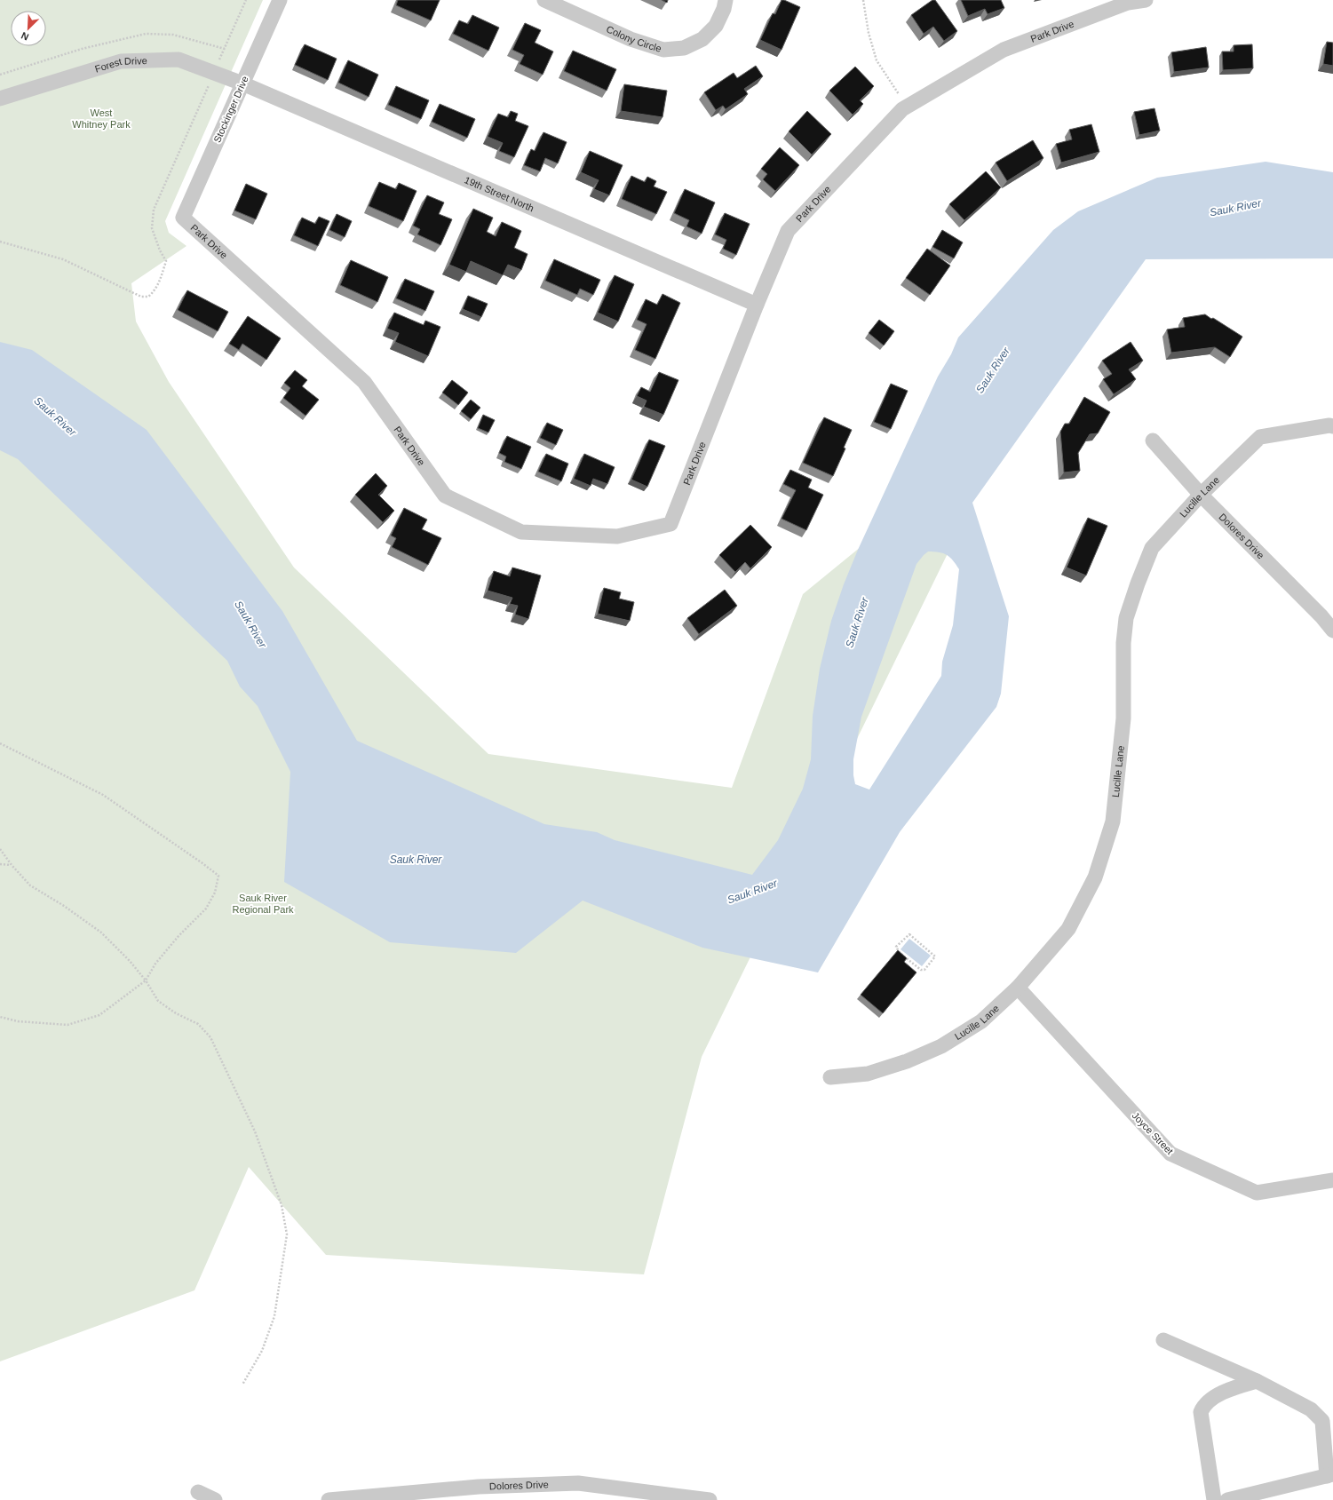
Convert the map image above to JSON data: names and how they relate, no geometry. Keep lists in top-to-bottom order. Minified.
{"streets":{"street":["Park Drive","Colony Circle","Forest Drive","Stockinger Drive","19th Street North","Lucille Lane","Dolores Drive","Joyce Street"]},"crossings":[["Park Drive","Stockinger Drive"],["Park Drive","19th Street North"],["Forest Drive","Stockinger Drive"],["Forest Drive","19th Street North"],["Stockinger Drive","19th Street North"],["Lucille Lane","Dolores Drive"],["Lucille Lane","Joyce Street"]],"water":["Sauk River"],"parks":["West Whitney Park","Sauk River Regional Park"],"north":"bottom left"}
